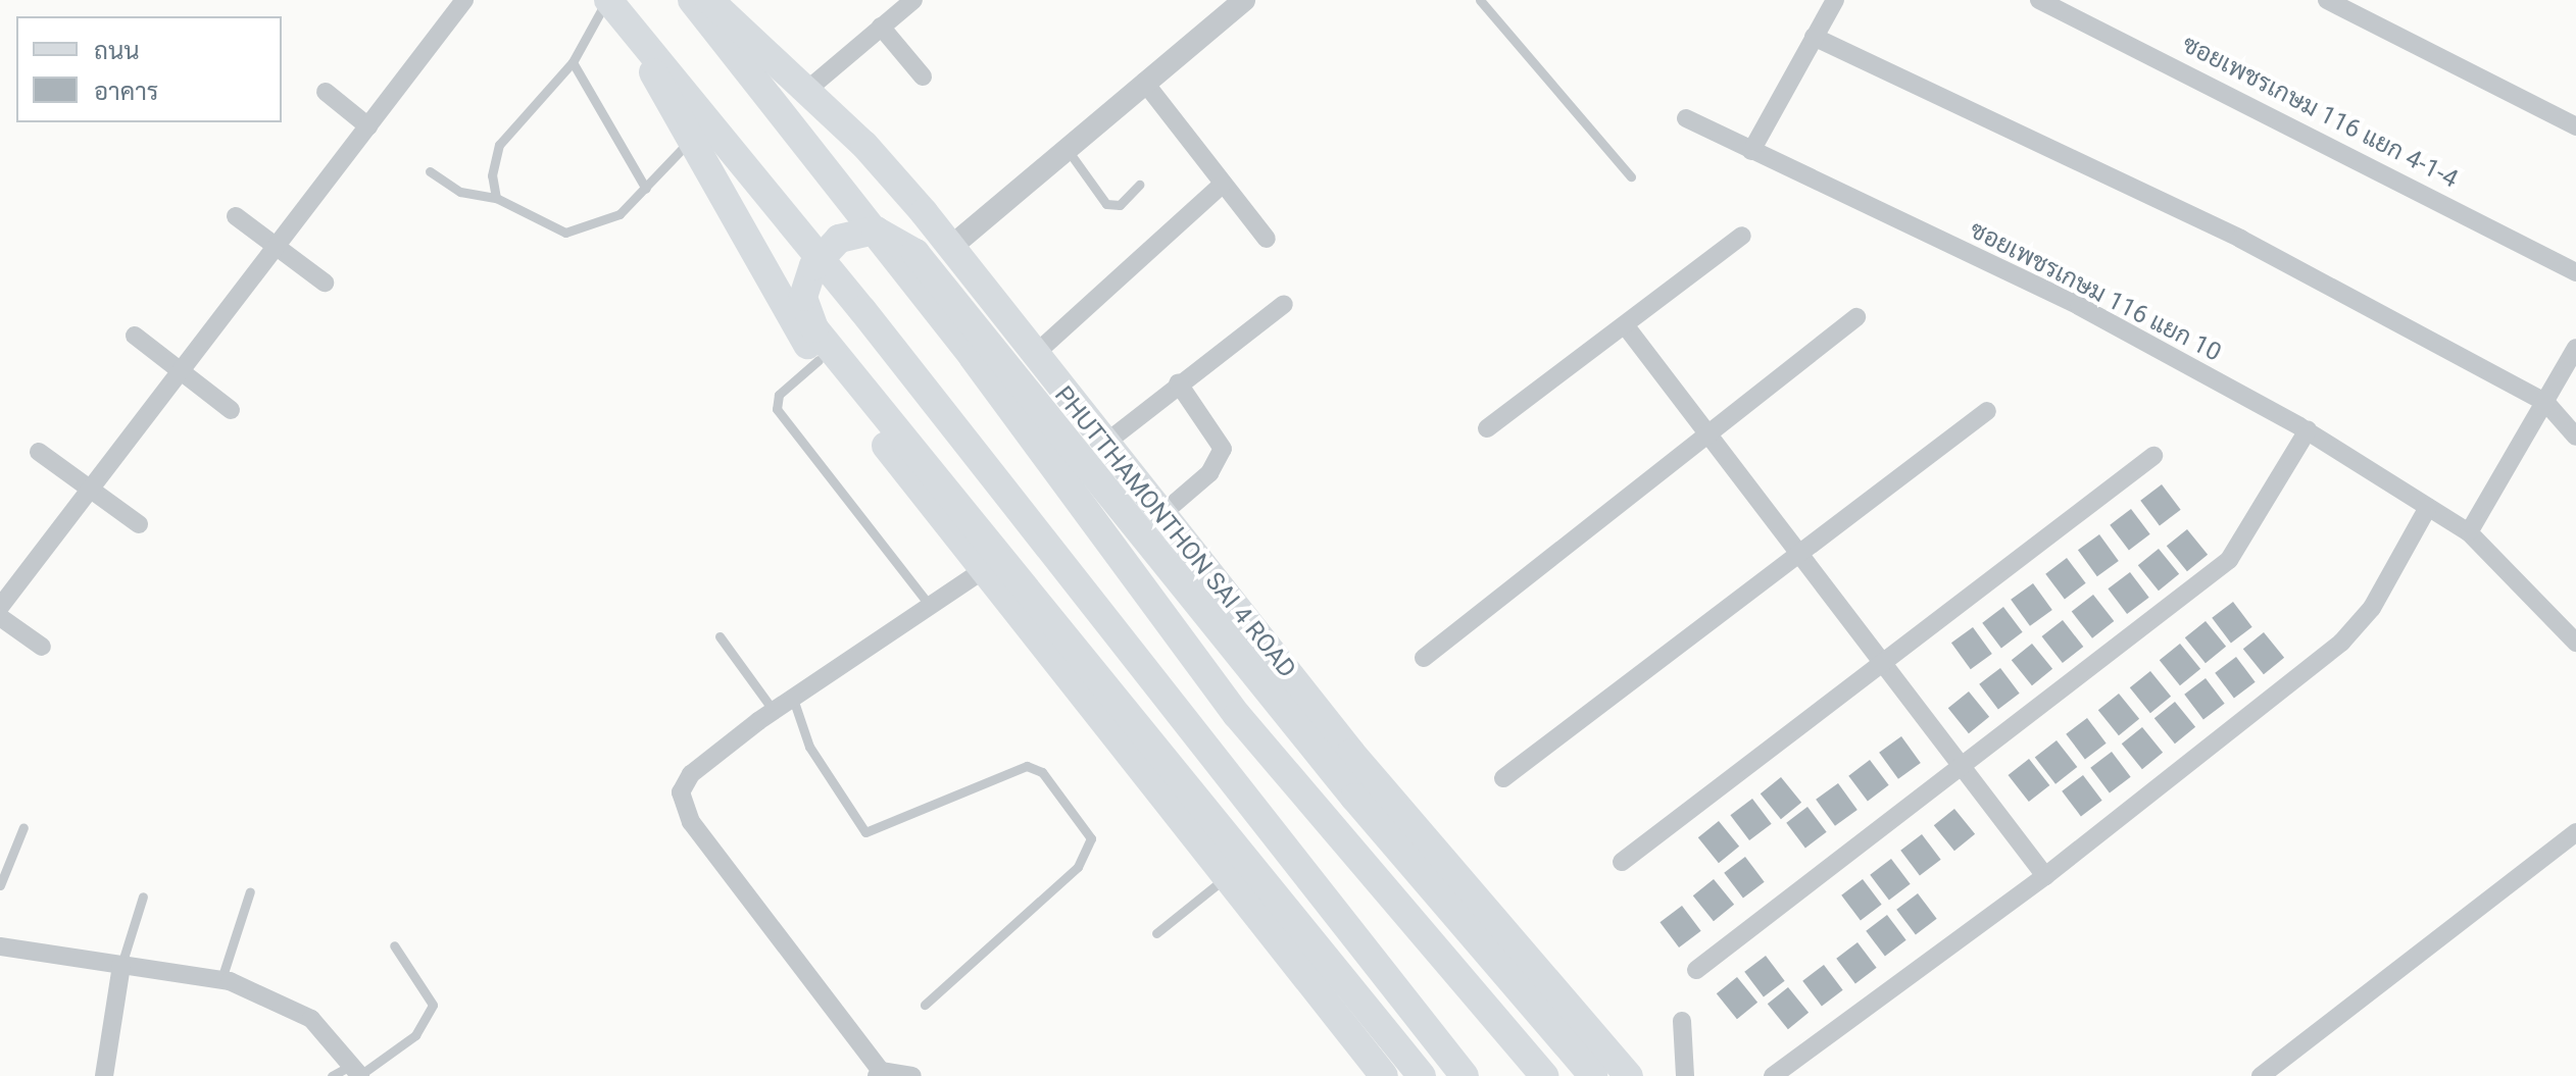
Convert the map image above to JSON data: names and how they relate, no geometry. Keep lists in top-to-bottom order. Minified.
{"streets":{"main road":["PHUTTHAMONTHON SAI 4 ROAD"],"street":["ซอยเพชรเกษม 116 แยก 4-1-4","ซอยเพชรเกษม 116 แยก 10"]},"legend":["ถนน","อาคาร"]}
